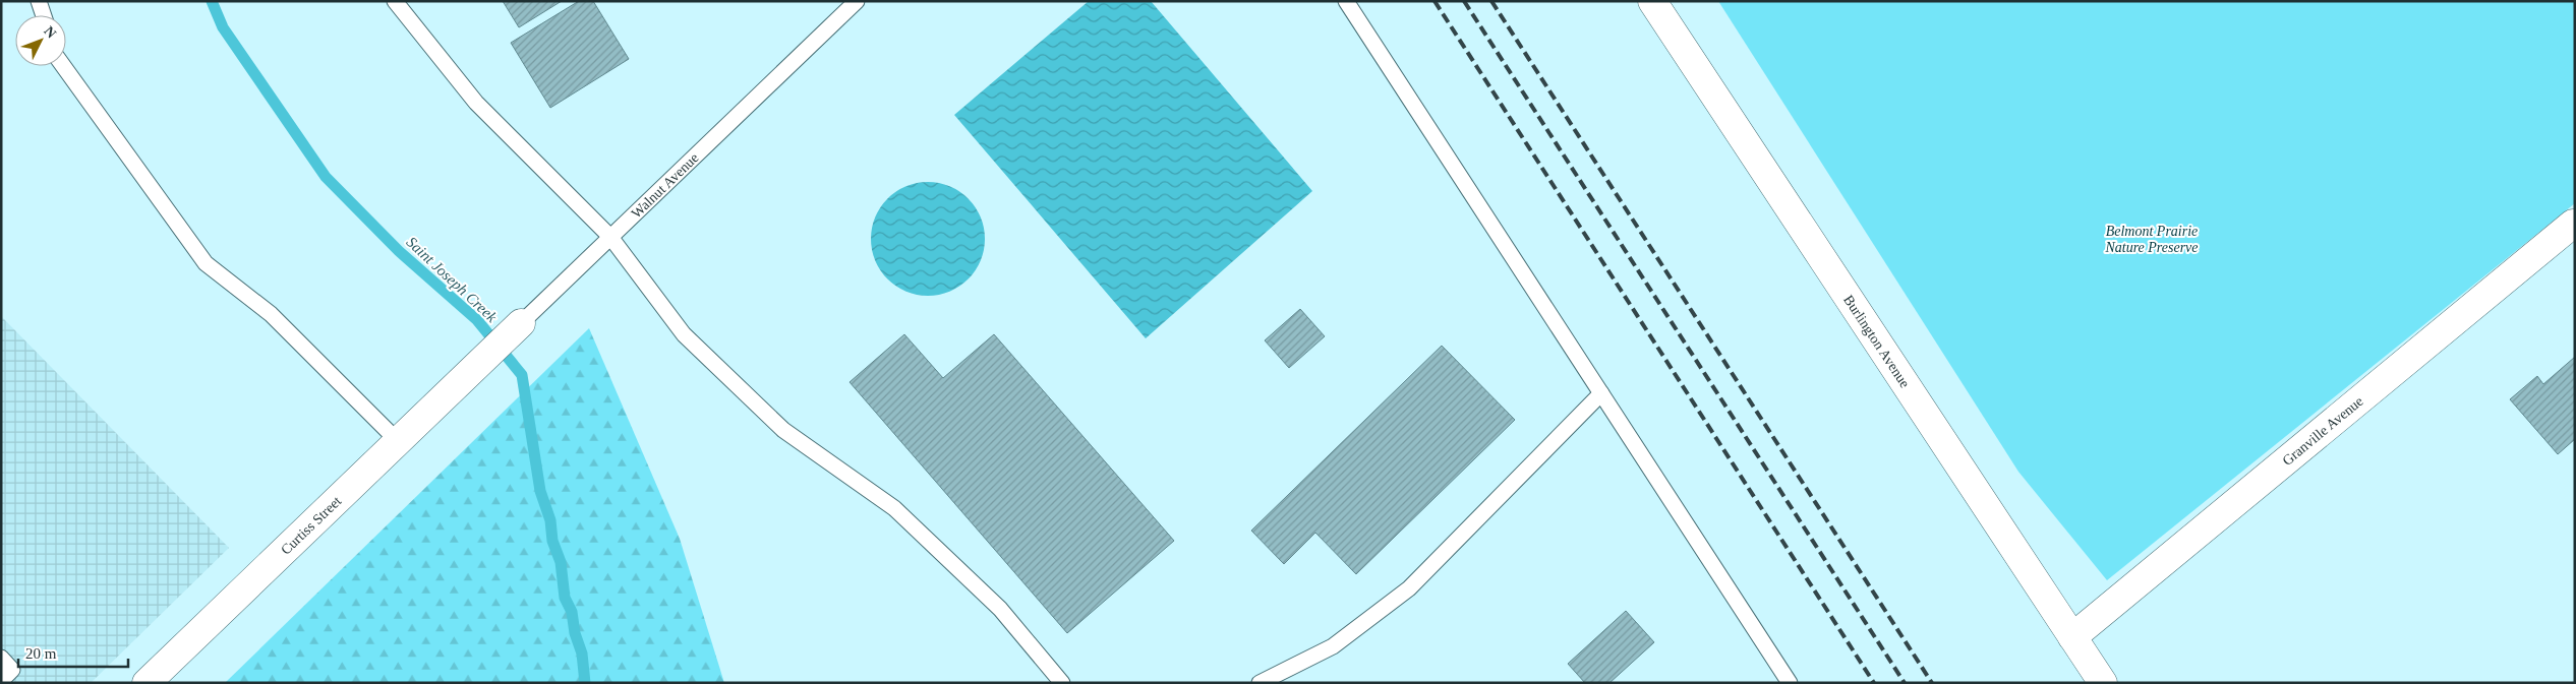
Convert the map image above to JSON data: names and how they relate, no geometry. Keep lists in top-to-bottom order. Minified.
{"streets":{"street":["Walnut Avenue","Burlington Avenue","Granville Avenue","Curtiss Street"]},"crossings":[["Walnut Avenue","Curtiss Street"],["Burlington Avenue","Granville Avenue"]],"water":["Saint Joseph Creek"],"parks":["Belmont Prairie Nature Preserve"],"scale_bar":"20 m","north":"top right"}
